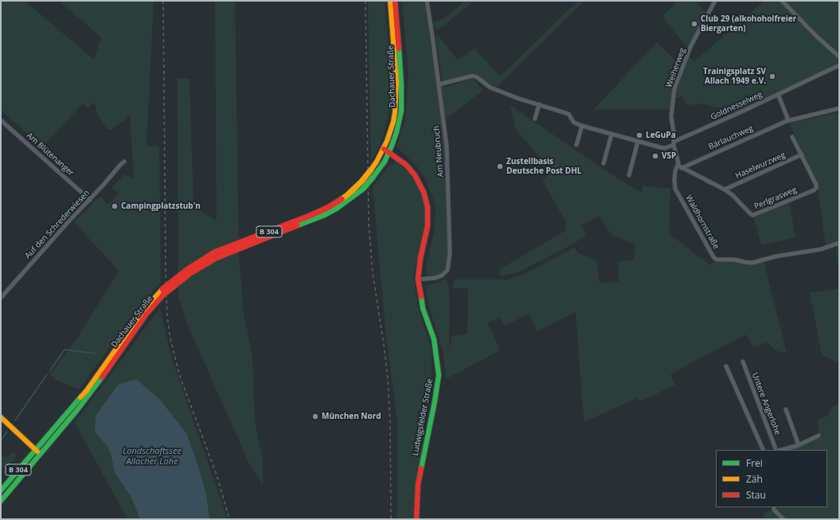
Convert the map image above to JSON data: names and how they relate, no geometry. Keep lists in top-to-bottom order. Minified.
{"streets":{"main road":["Dachauer Straße","B 304","Ludwigsfelder Straße"],"street":["Weiherweg","Goldnesselweg","Bärlauchweg","Am Neubruch","Am Blütenanger","Haselwurzweg","Perlgrasweg","Waldhornstraße","Auf den Schrederwiesen","Untere Angerlohe"]},"crossings":[["Weiherweg","Goldnesselweg"],["Weiherweg","Bärlauchweg"],["Weiherweg","Perlgrasweg"],["Weiherweg","Waldhornstraße"],["Dachauer Straße","Ludwigsfelder Straße"],["Bärlauchweg","Perlgrasweg"],["Bärlauchweg","Waldhornstraße"],["Am Neubruch","Ludwigsfelder Straße"],["Am Blütenanger","Auf den Schrederwiesen"],["Haselwurzweg","Perlgrasweg"],["Perlgrasweg","Waldhornstraße"]],"water":["Landschaftssee Allacher Lohe"],"places":["Club 29 (alkohoholfreier Biergarten)","Trainigsplatz SV Allach 1949 e.V.","LeGuPa","VSP","Zustellbasis Deutsche Post DHL","Campingplatzstub'n","München Nord"],"legend":["Frei","Zäh","Stau"]}
